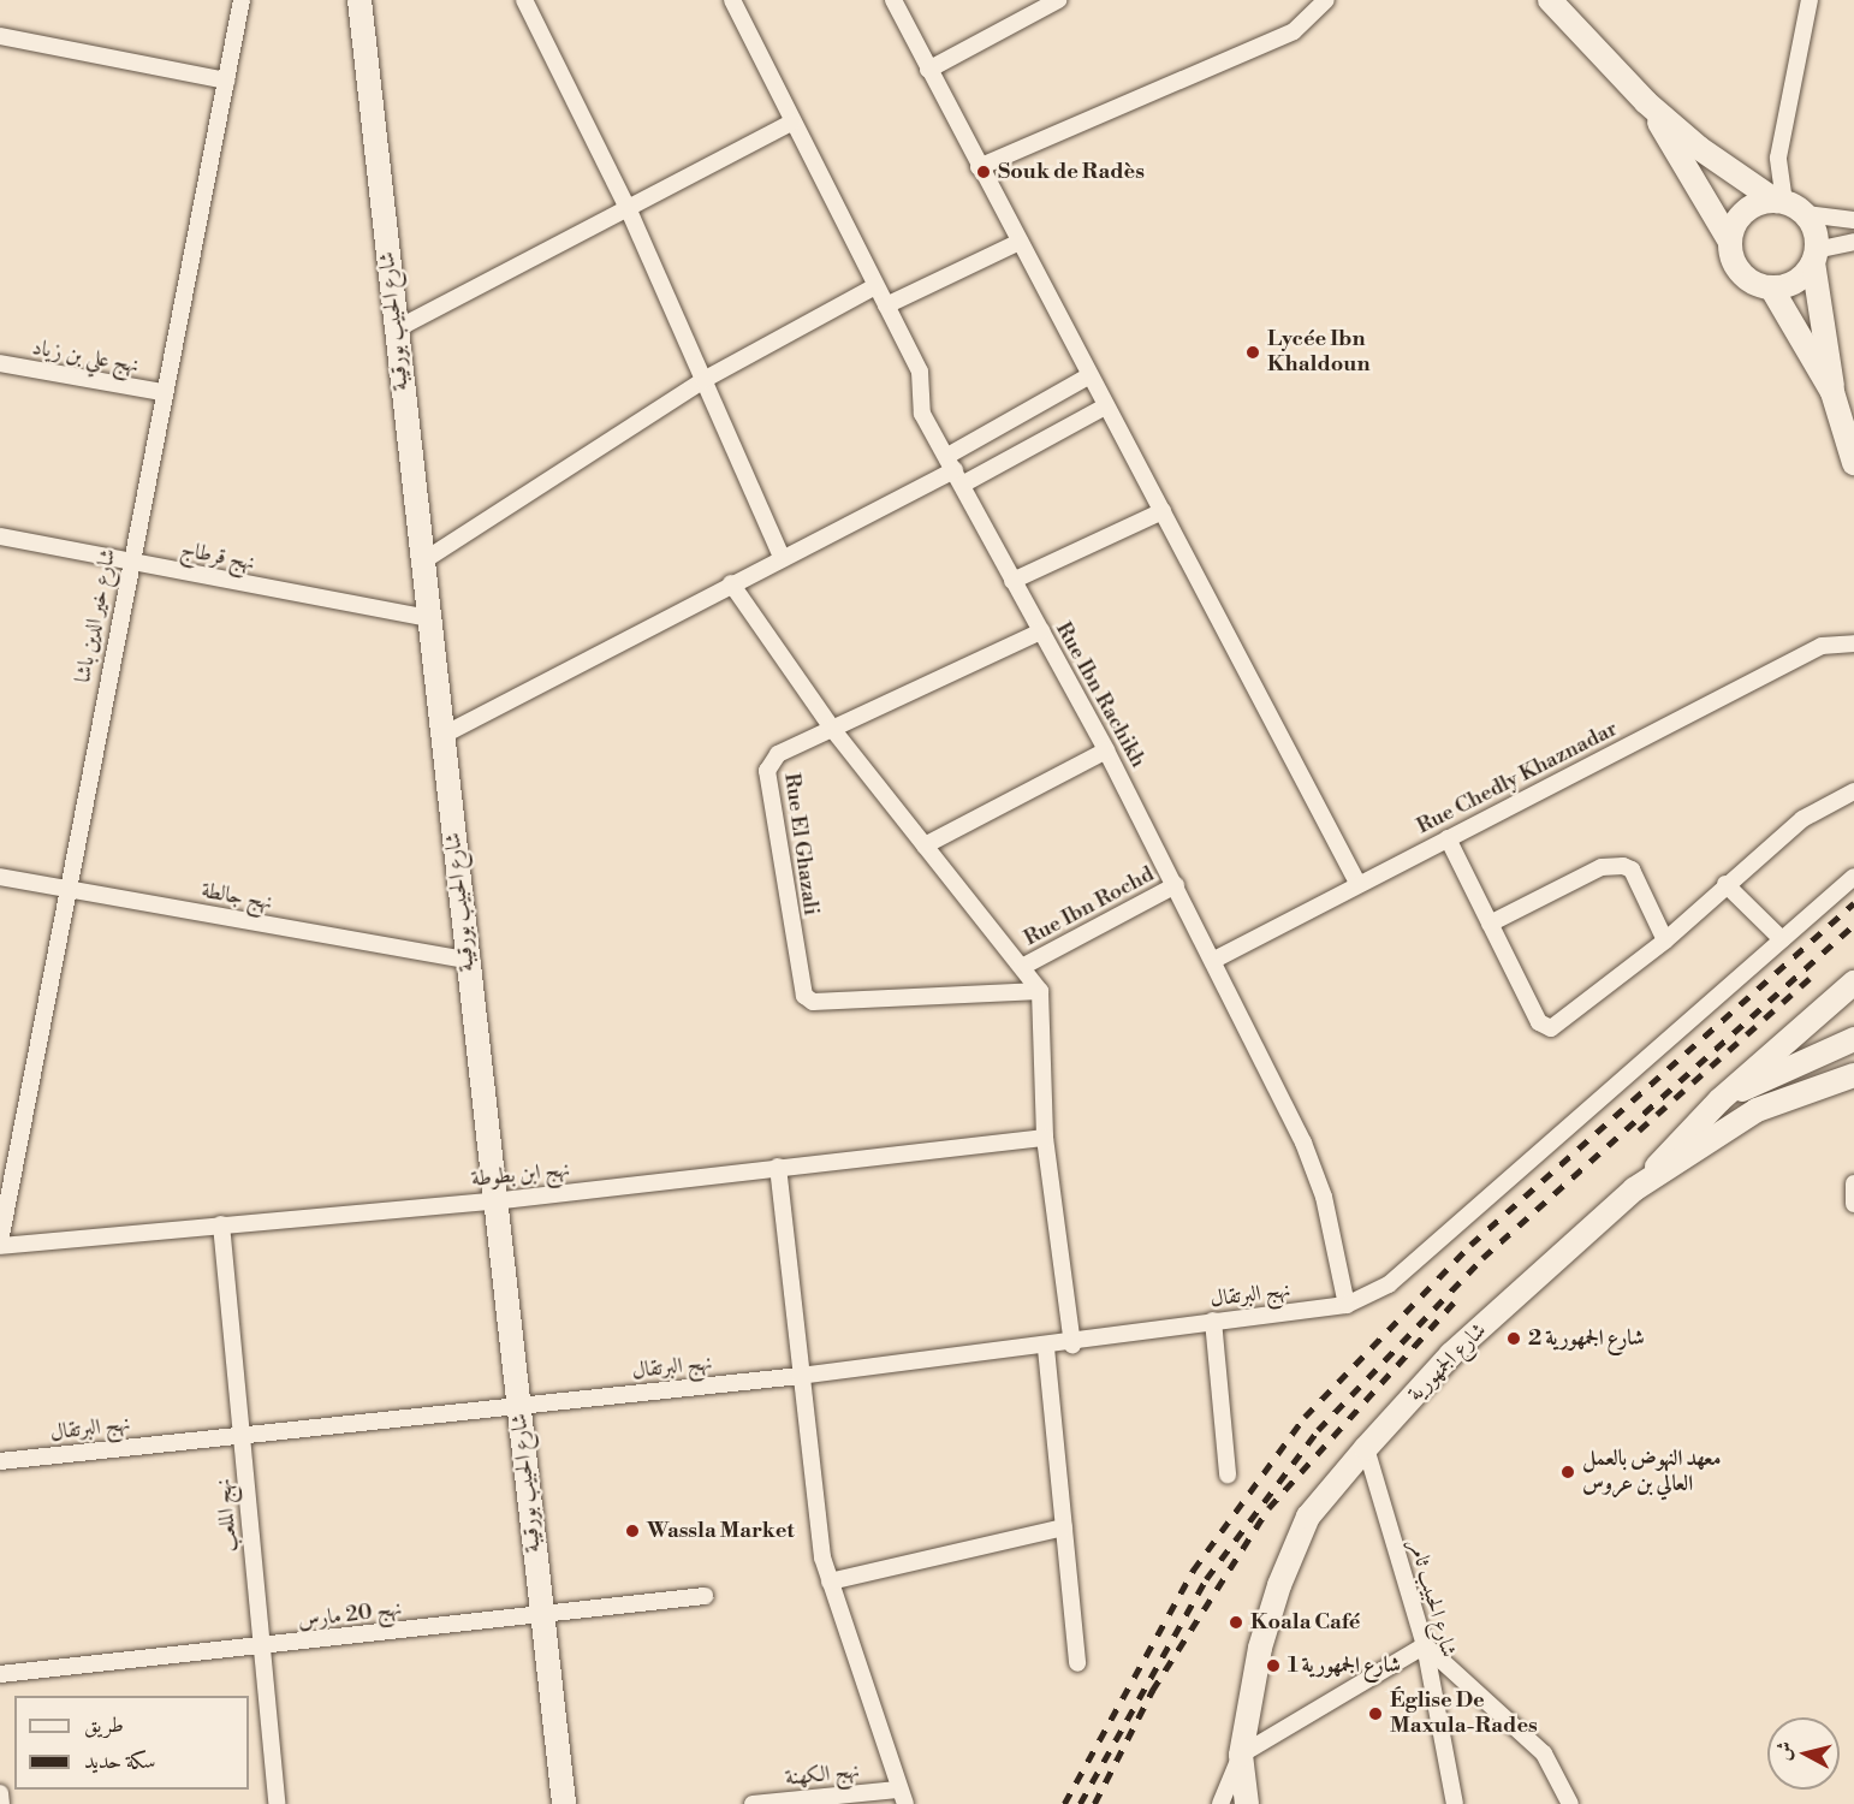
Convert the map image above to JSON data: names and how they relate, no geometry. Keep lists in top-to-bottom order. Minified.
{"streets":{"main road":["شارع الحبيب بورقيبة","شارع الجمهورية"],"street":["نهج علي بن زياد","نهج قرطاج","شارع خير الدين باشا","Rue Ibn Rachikh","Rue Chedly Khaznadar","Rue El Ghazali","نهج جالطة","Rue Ibn Rochd","نهج ابن بطوطة","نهج البرتقال","نهج الملعب","شارع الحبيب ثامر","نهج 20 مارس","نهج الكهنة"]},"crossings":[["شارع الحبيب بورقيبة","نهج قرطاج"],["شارع الحبيب بورقيبة","نهج جالطة"],["شارع الحبيب بورقيبة","نهج ابن بطوطة"],["شارع الحبيب بورقيبة","نهج البرتقال"],["شارع الحبيب بورقيبة","نهج 20 مارس"],["نهج علي بن زياد","شارع خير الدين باشا"],["نهج قرطاج","شارع خير الدين باشا"],["شارع خير الدين باشا","نهج جالطة"],["شارع خير الدين باشا","نهج ابن بطوطة"],["Rue Ibn Rachikh","Rue Chedly Khaznadar"],["Rue Ibn Rachikh","Rue El Ghazali"],["Rue Ibn Rachikh","Rue Ibn Rochd"],["Rue Ibn Rachikh","نهج البرتقال"],["نهج ابن بطوطة","نهج الملعب"],["نهج البرتقال","نهج الملعب"],["شارع الجمهورية","شارع الحبيب ثامر"],["نهج الملعب","نهج 20 مارس"]],"places":["Souk de Radès","Lycée Ibn Khaldoun","شارع الجمهورية 2","معهد النهوض بالعمل العالي بن عروس","Wassla Market","Koala Café","شارع الجمهورية 1","Église De Maxula-Rades"],"legend":["طريق","سكة حديد"],"north":"left"}
